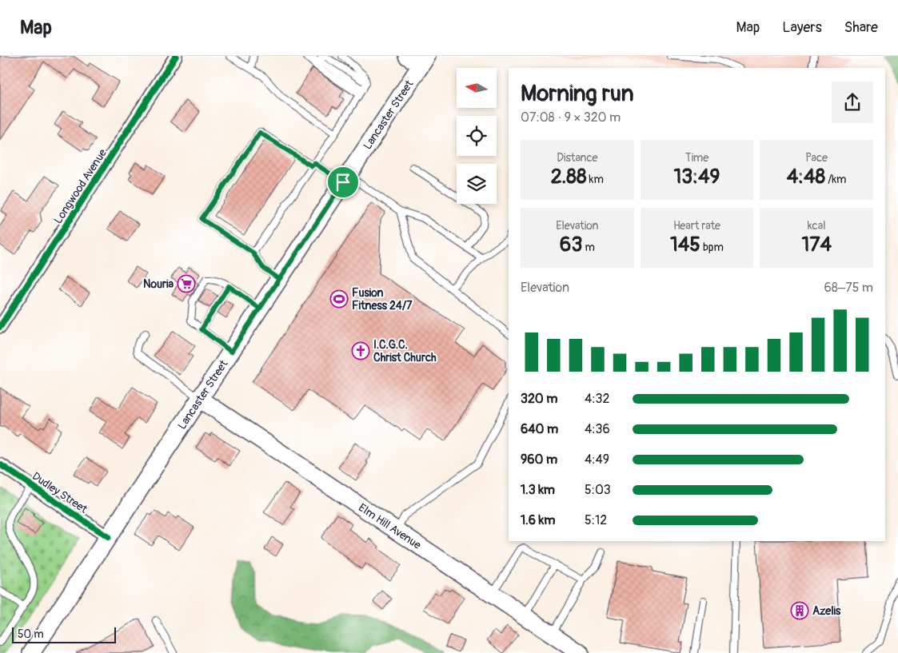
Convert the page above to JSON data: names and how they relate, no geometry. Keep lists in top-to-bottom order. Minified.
{"streets":{"main road":["Lancaster Street","Elm Hill Avenue"],"street":["Longwood Avenue","Dudley Street"]},"crossings":[["Lancaster Street","Dudley Street"],["Lancaster Street","Elm Hill Avenue"]],"places":{"supermarket":["Nouria"],"sports":["Fusion Fitness 24/7"],"church":["I.C.G.C. Christ Church"],"building":["Azelis"]},"scale_bar":"50 m","north":"left","page":{"header":"Map","nav":["Map","Layers","Share"],"heading":["Morning run","07:08 · 9 × 320 m"],"stats":[["Distance","2.88 km"],["Time","13:49"],["Pace","4:48 /km"],["Elevation","63 m"],["Heart rate","145 bpm"],["kcal","174"]],"chart":["Elevation","68–75 m"],"list":[{"name":"320 m","note":"4:32"},{"name":"640 m","note":"4:36"},{"name":"960 m","note":"4:49"},{"name":"1.3 km","note":"5:03"},{"name":"1.6 km","note":"5:12"}],"scale":"50 m"}}
